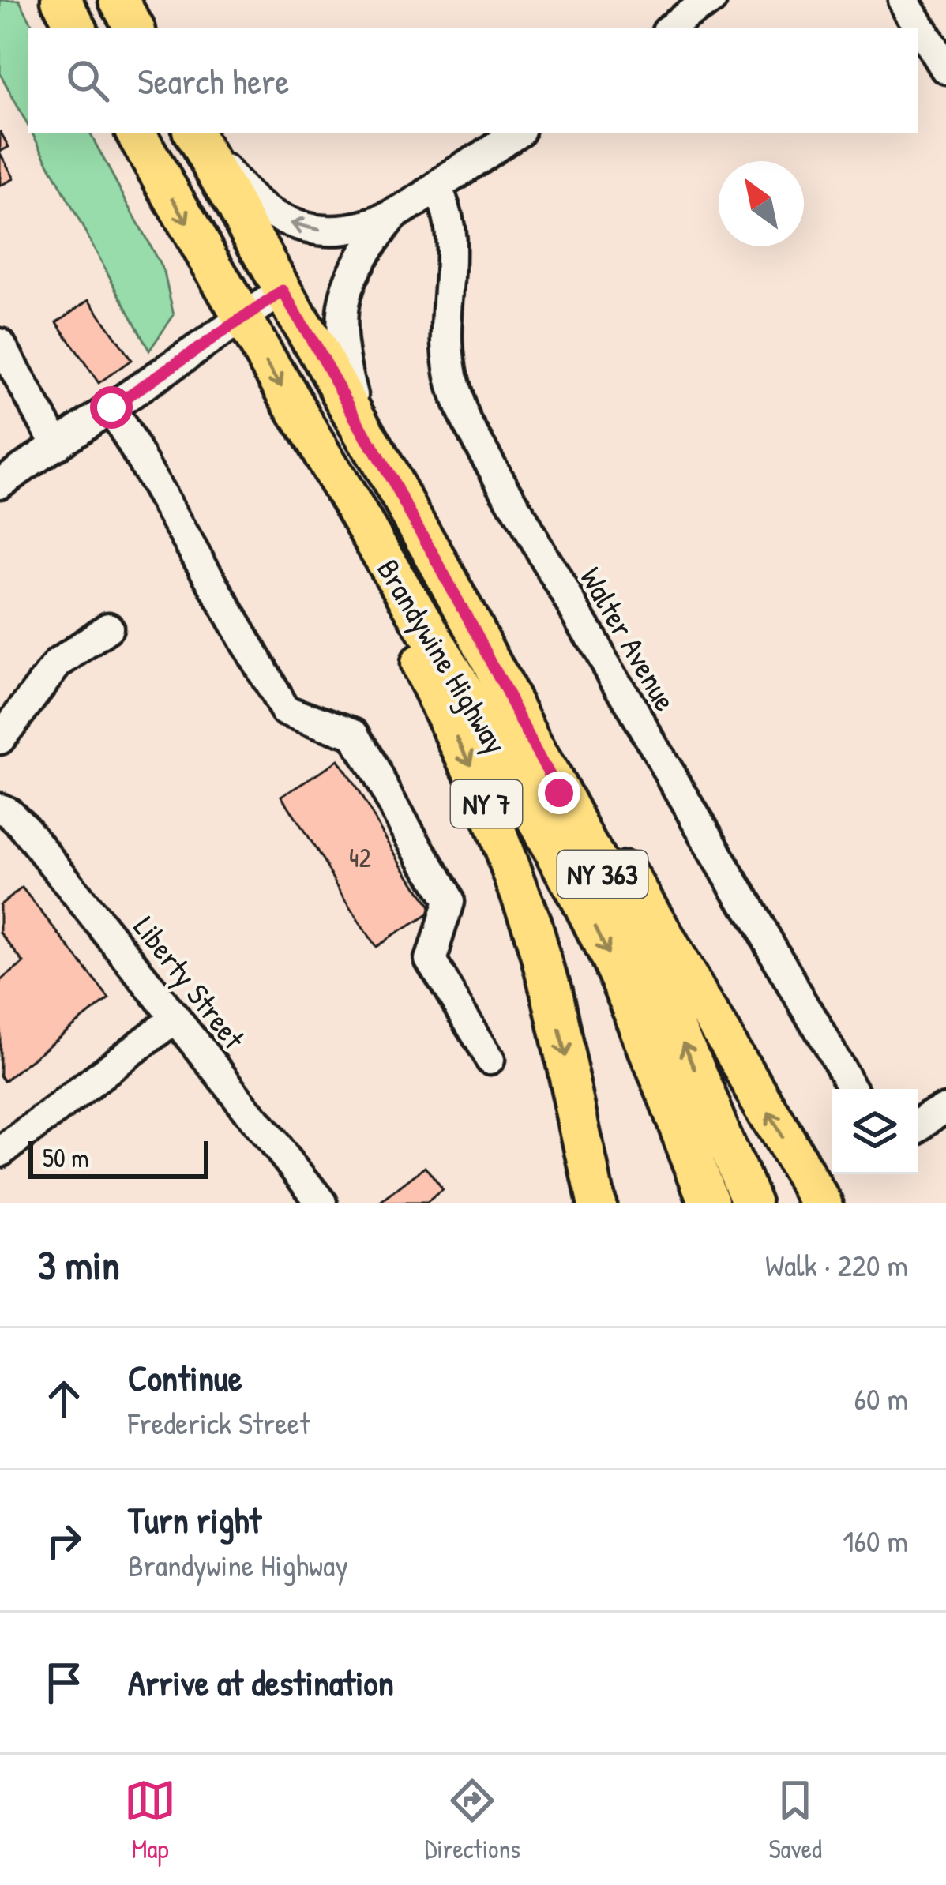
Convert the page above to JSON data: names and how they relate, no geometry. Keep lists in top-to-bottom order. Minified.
{"streets":{"main road":["Brandywine Highway","NY 7","NY 363"],"street":["Walter Avenue","Liberty Street"]},"crossings":[["Brandywine Highway","NY 7"]],"house_numbers":["42"],"scale_bar":"50 m","north":"top left","page":{"search":"Search here","scale":"50 m","heading":["3 min","Walk · 220 m"],"list":[["Continue","Frederick Street","60 m"],["Turn right","Brandywine Highway","160 m"],"Arrive at destination"],"nav":["Map","Directions","Saved"]}}
